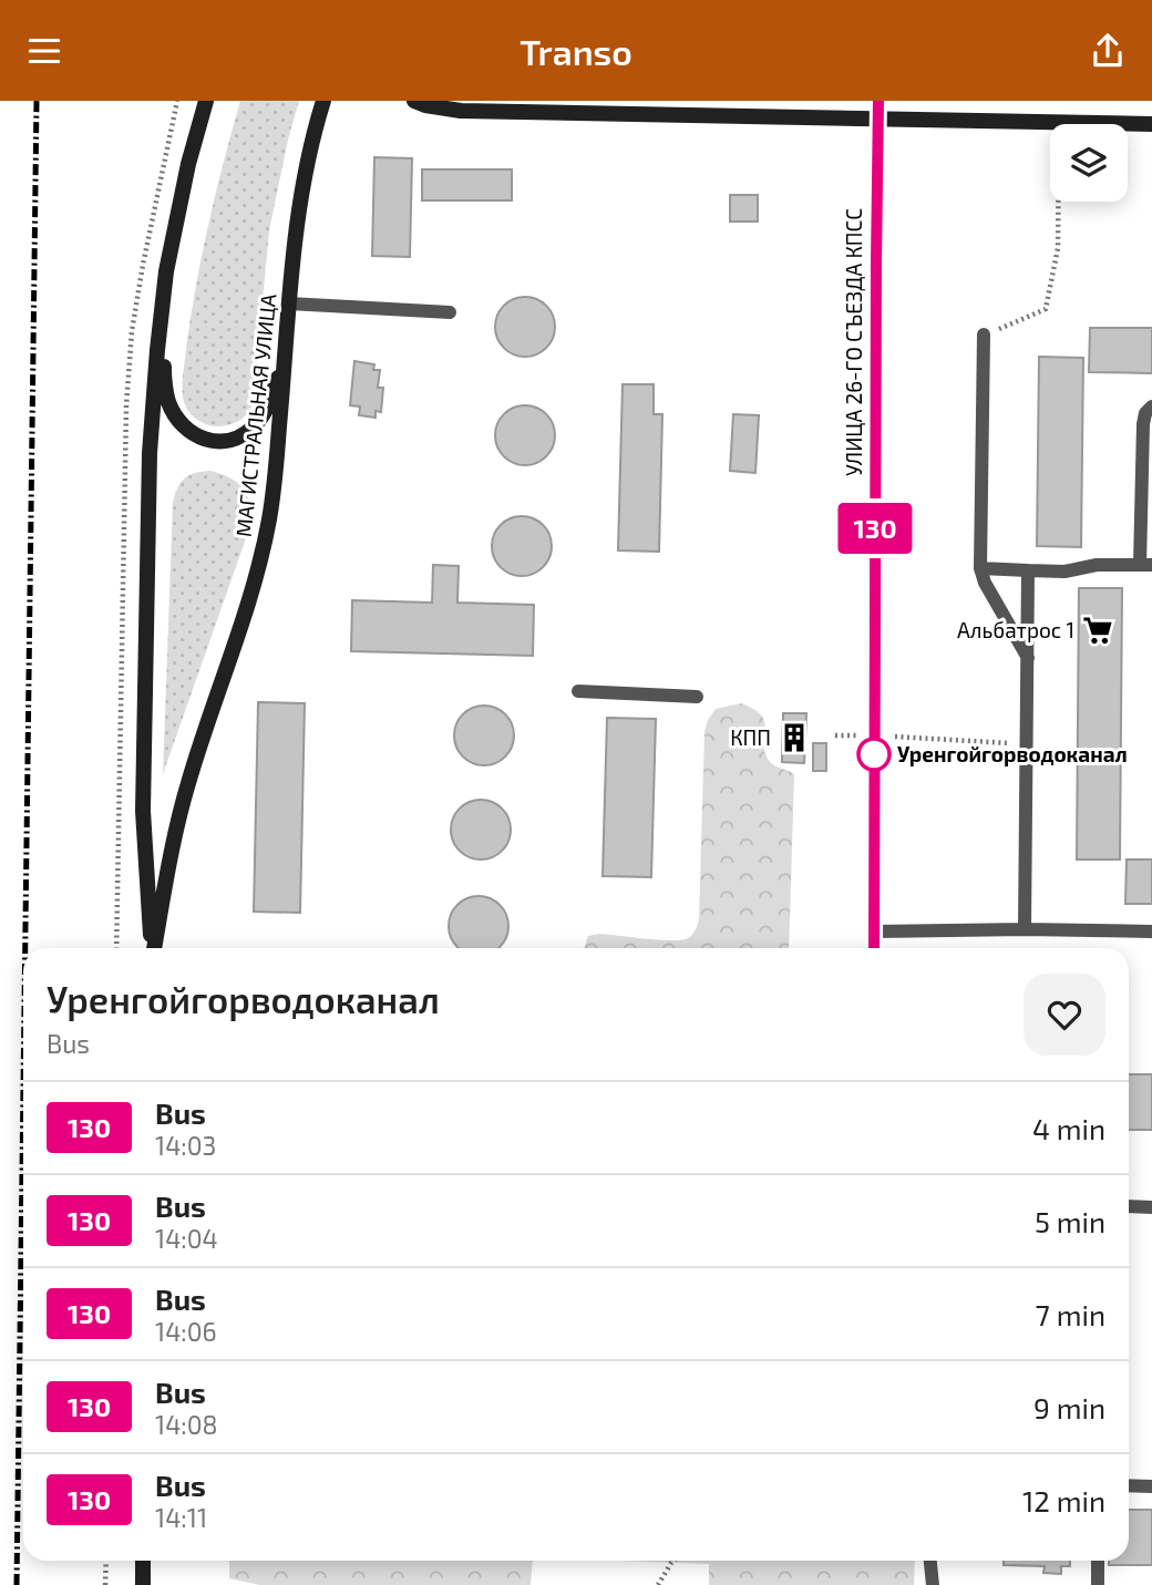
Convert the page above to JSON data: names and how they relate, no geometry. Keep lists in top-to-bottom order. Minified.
{"streets":{"main road":["УЛИЦА 26-ГО СЪЕЗДА КПСС","МАГИСТРАЛЬНАЯ УЛИЦА"]},"places":{"supermarket":["Альбатрос 1"],"building":["КПП"],"other":["Уренгойгорводоканал"]},"lines":["bus line 130"],"page":{"header":"Transo","on_map":"130","heading":["Уренгойгорводоканал","Bus"],"list":[{"mark":"130","name":"Bus","note":"14:03","value":"4 min"},{"mark":"130","name":"Bus","note":"14:04","value":"5 min"},{"mark":"130","name":"Bus","note":"14:06","value":"7 min"},{"mark":"130","name":"Bus","note":"14:08","value":"9 min"},{"mark":"130","name":"Bus","note":"14:11","value":"12 min"}]}}
